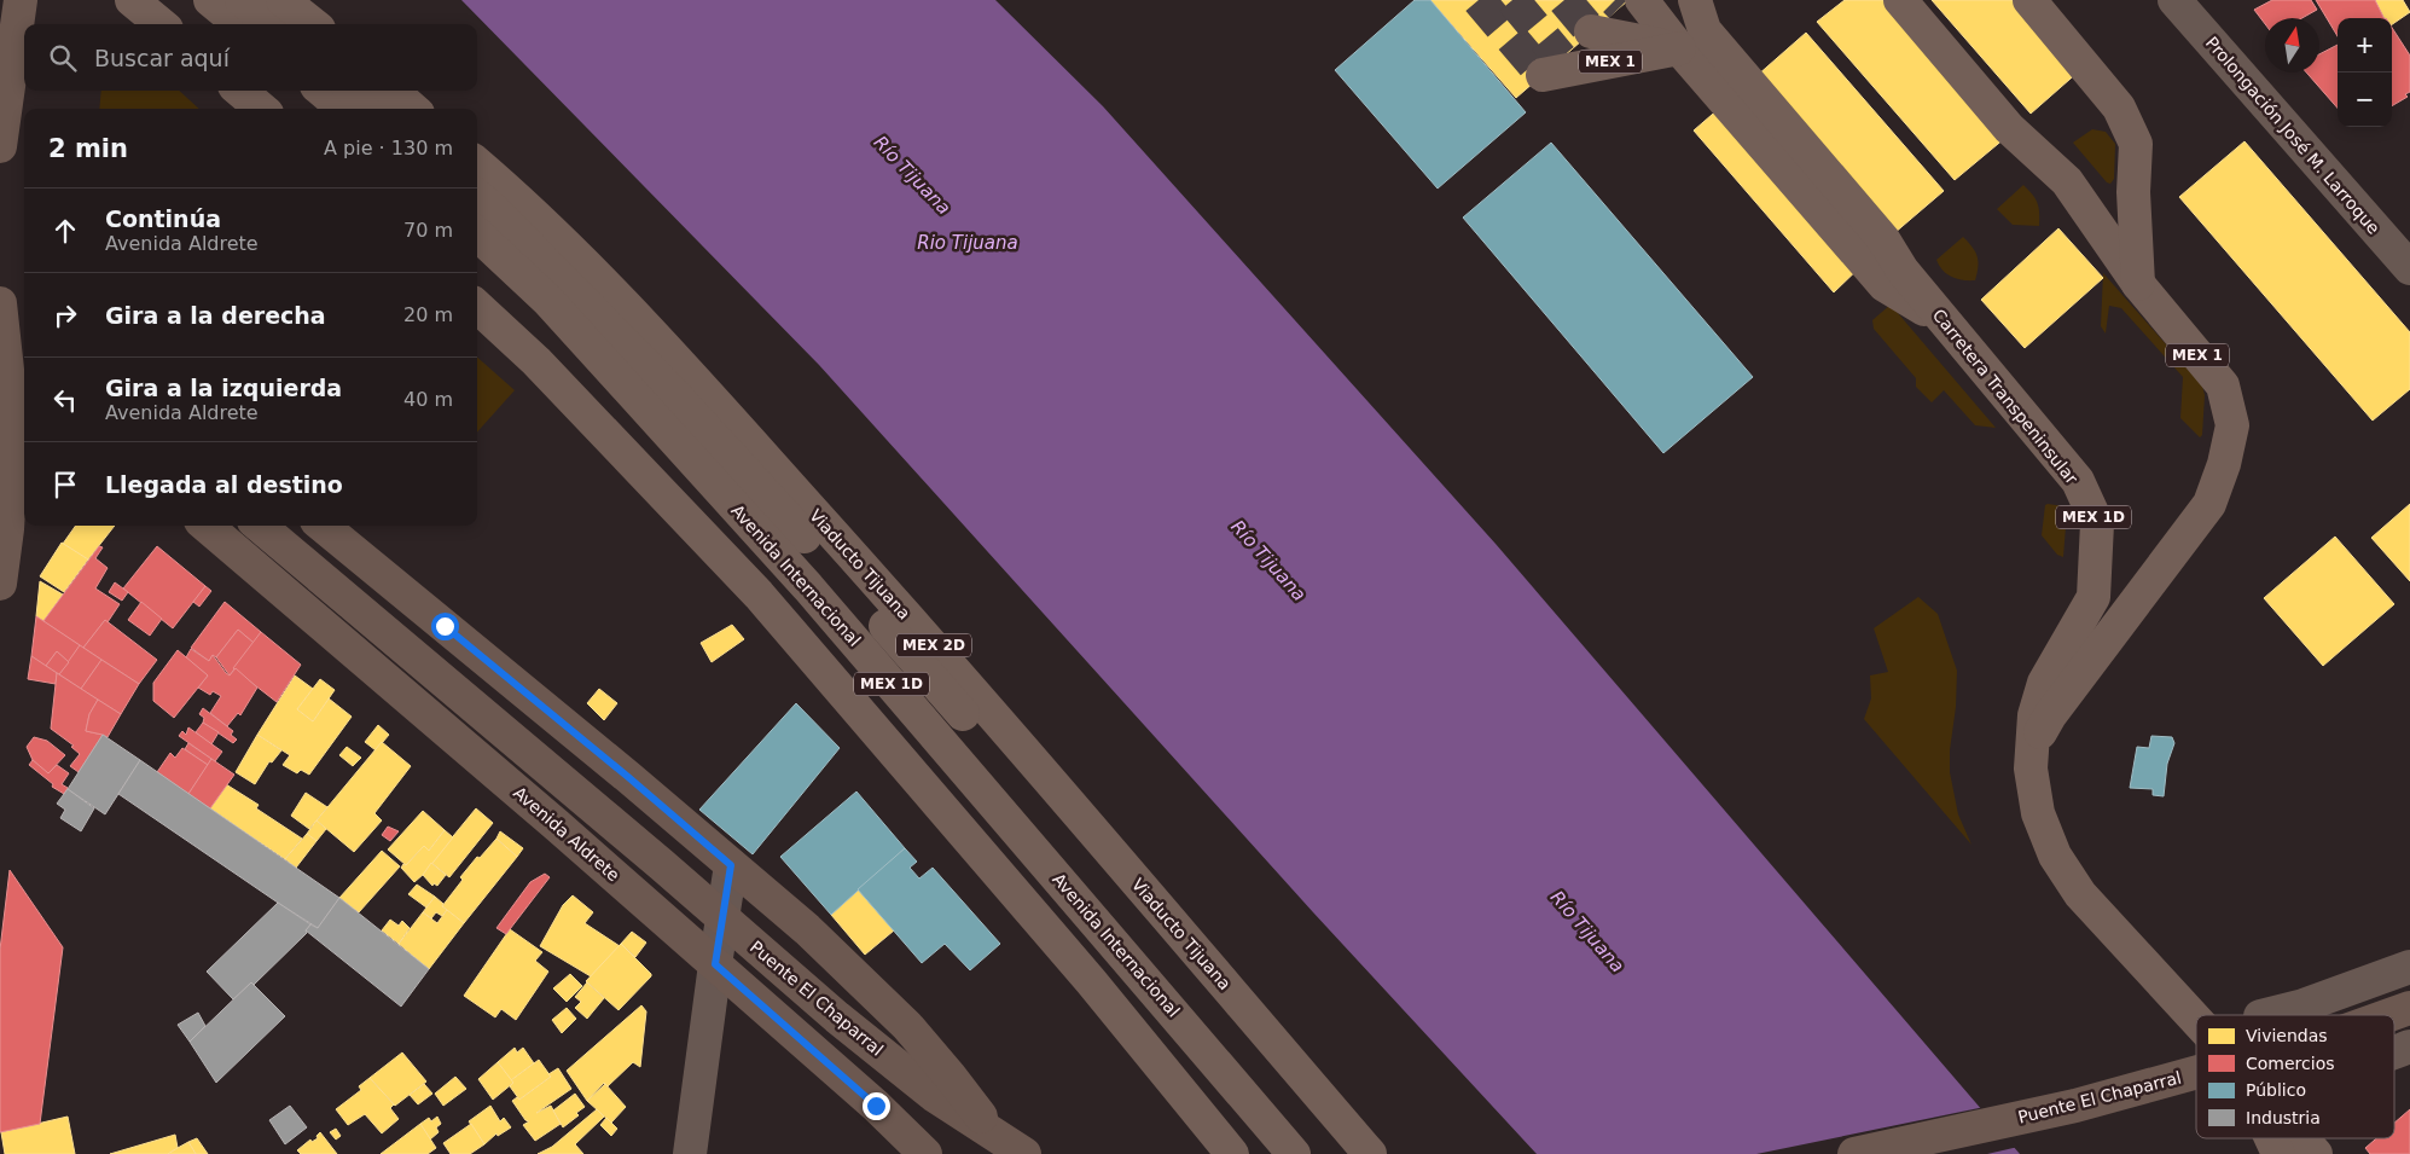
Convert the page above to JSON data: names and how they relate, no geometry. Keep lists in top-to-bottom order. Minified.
{"streets":{"highway":["MEX 1","Carretera Transpeninsular","MEX 1D","Viaducto Tijuana","Avenida Internacional","MEX 2D"],"main road":["Avenida Aldrete","Puente El Chaparral"],"street":["Prolongación José M. Larroque"]},"crossings":[["MEX 1","Carretera Transpeninsular"]],"water":["Río Tijuana","Rio Tijuana"],"legend":["Viviendas","Comercios","Público","Industria"],"north":"top","page":{"map_buttons":["+","−"],"search":"Buscar aquí","heading":["2 min","A pie · 130 m"],"list":[["Continúa","Avenida Aldrete","70 m"],["Gira a la derecha","20 m"],["Gira a la izquierda","Avenida Aldrete","40 m"],"Llegada al destino"]}}
